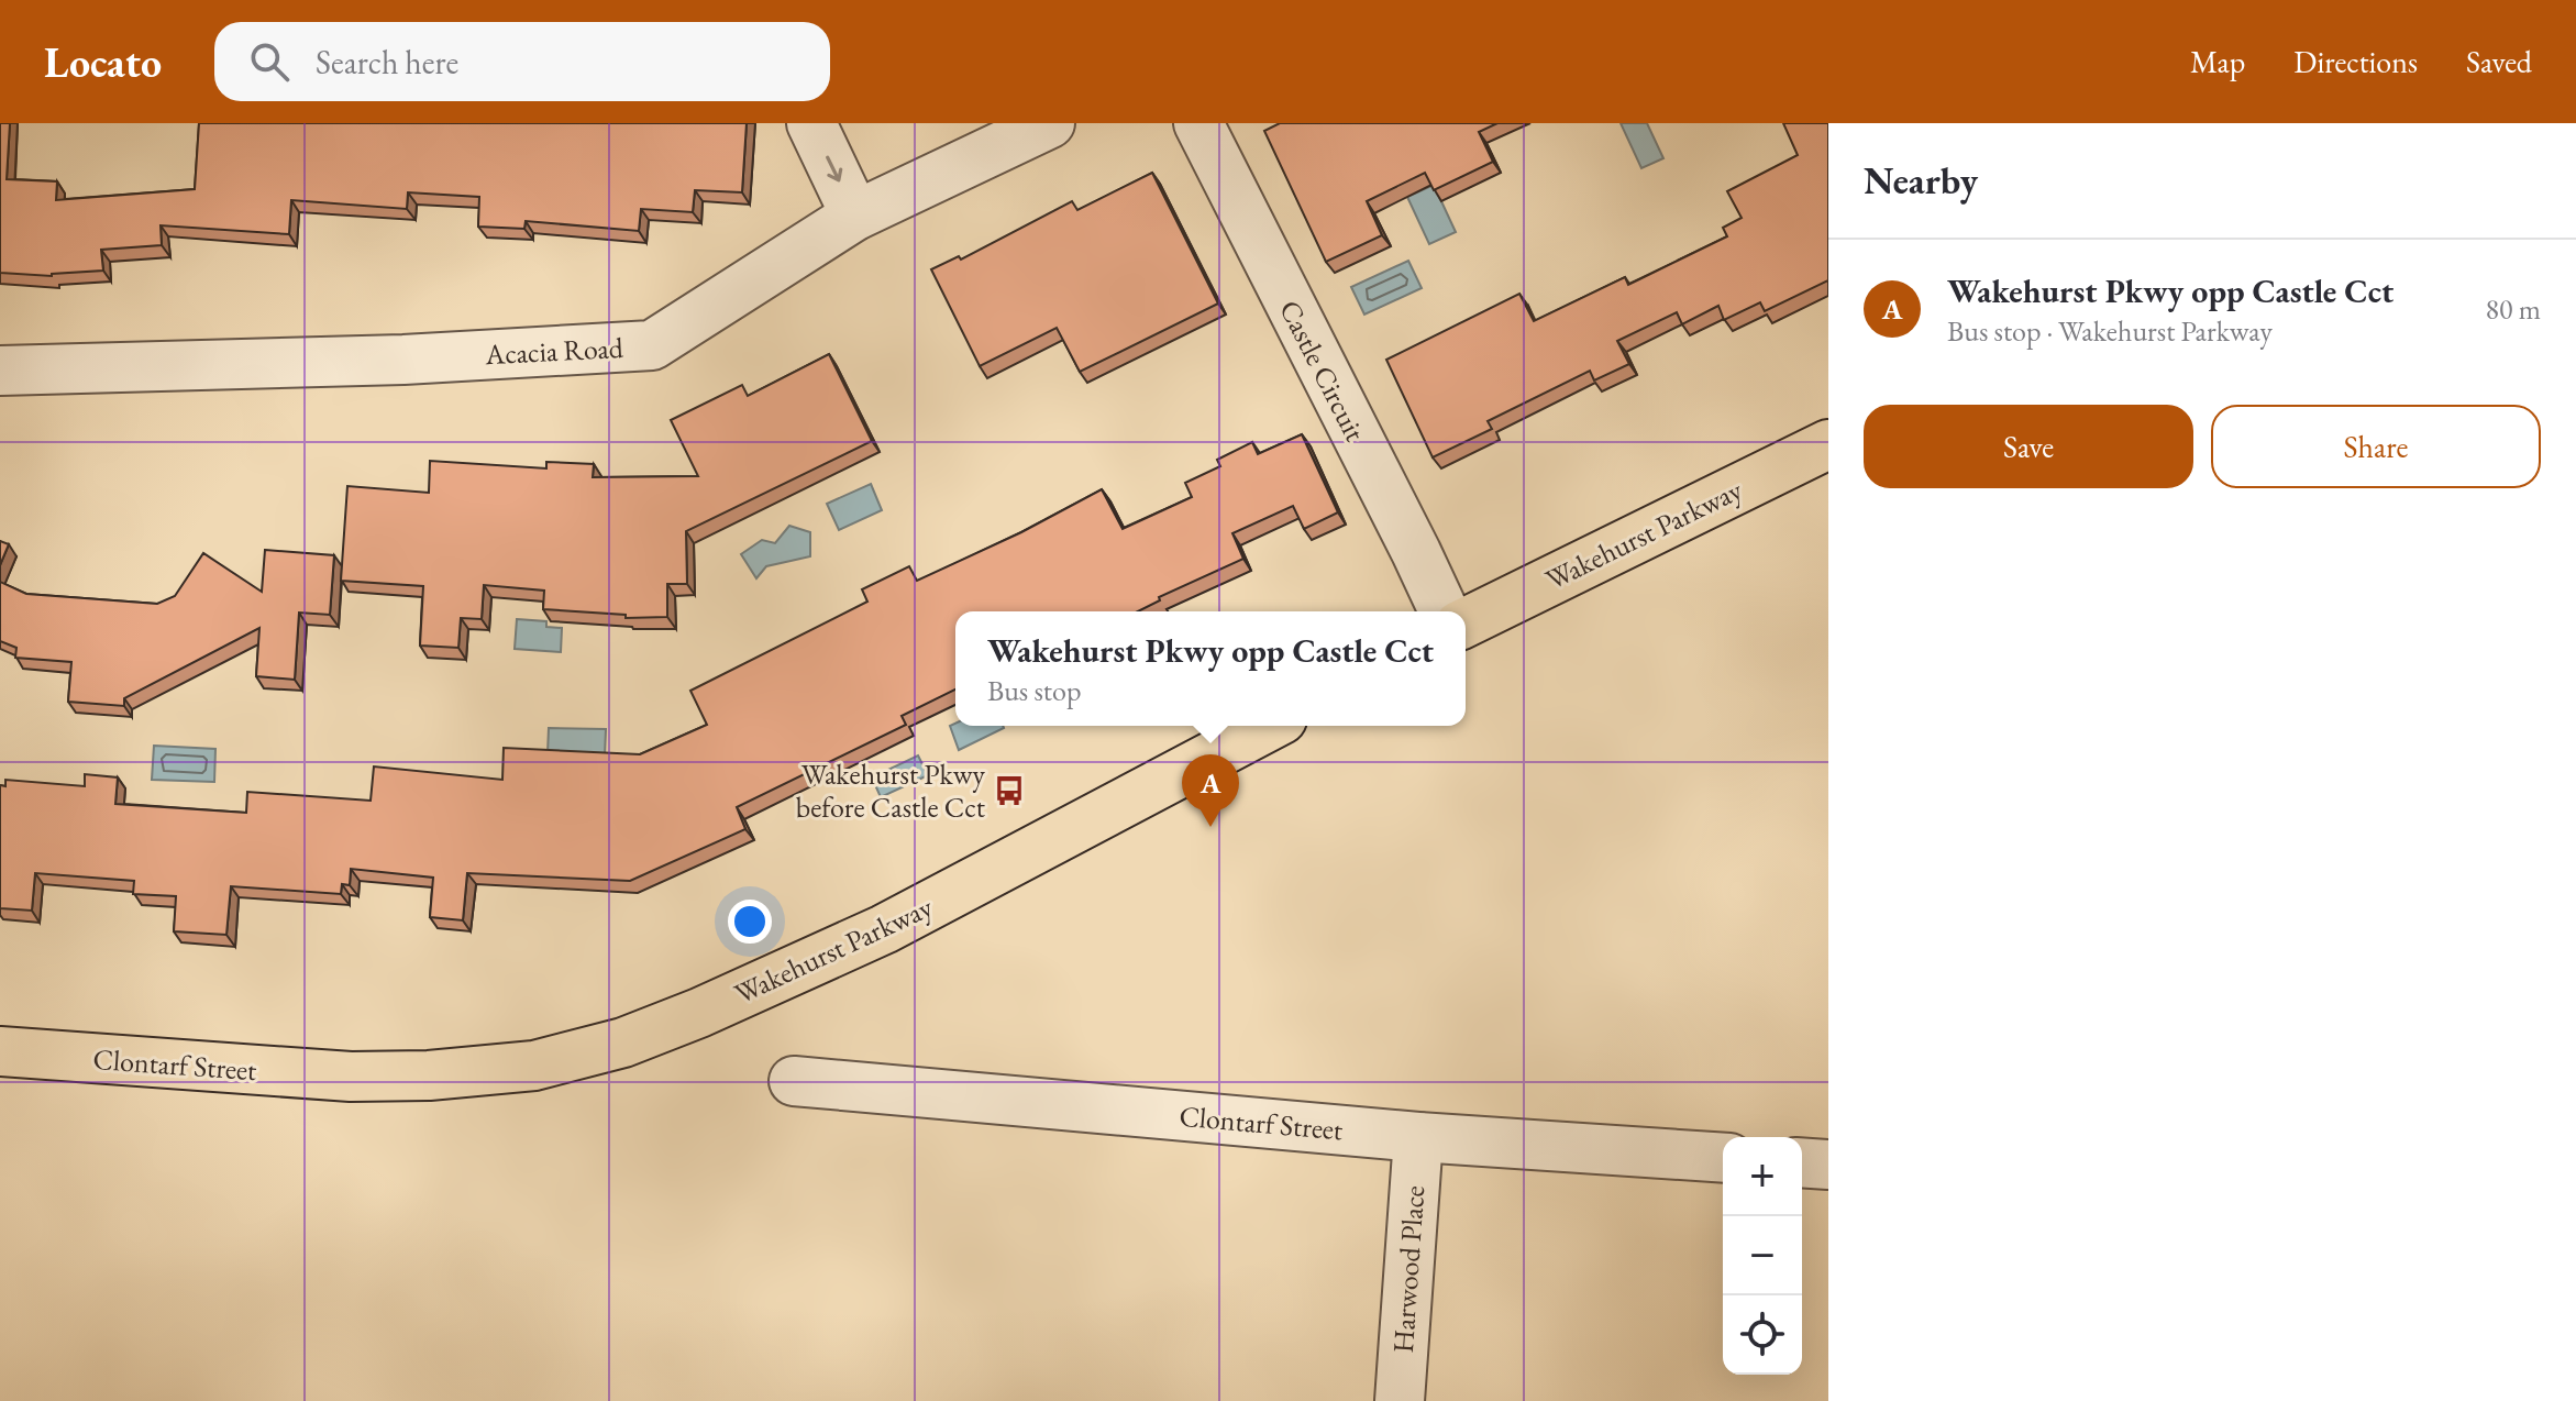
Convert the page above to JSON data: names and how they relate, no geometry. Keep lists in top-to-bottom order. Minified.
{"streets":{"main road":["Wakehurst Parkway","Clontarf Street"],"street":["Acacia Road","Castle Circuit","Harwood Place"]},"crossings":[["Wakehurst Parkway","Clontarf Street"],["Clontarf Street","Harwood Place"]],"places":{"bus stop":["Wakehurst Pkwy before Castle Cct"]},"page":{"header":"Locato","search":"Search here","nav":["Map","Directions","Saved"],"heading":"Nearby","list":[{"mark":"A","name":"Wakehurst Pkwy opp Castle Cct","note":"Bus stop · Wakehurst Parkway","value":"80 m"}],"buttons":["Save","Share"],"popup":["Wakehurst Pkwy opp Castle Cct","Bus stop"],"pins":"A","map_buttons":["+","−"]}}
